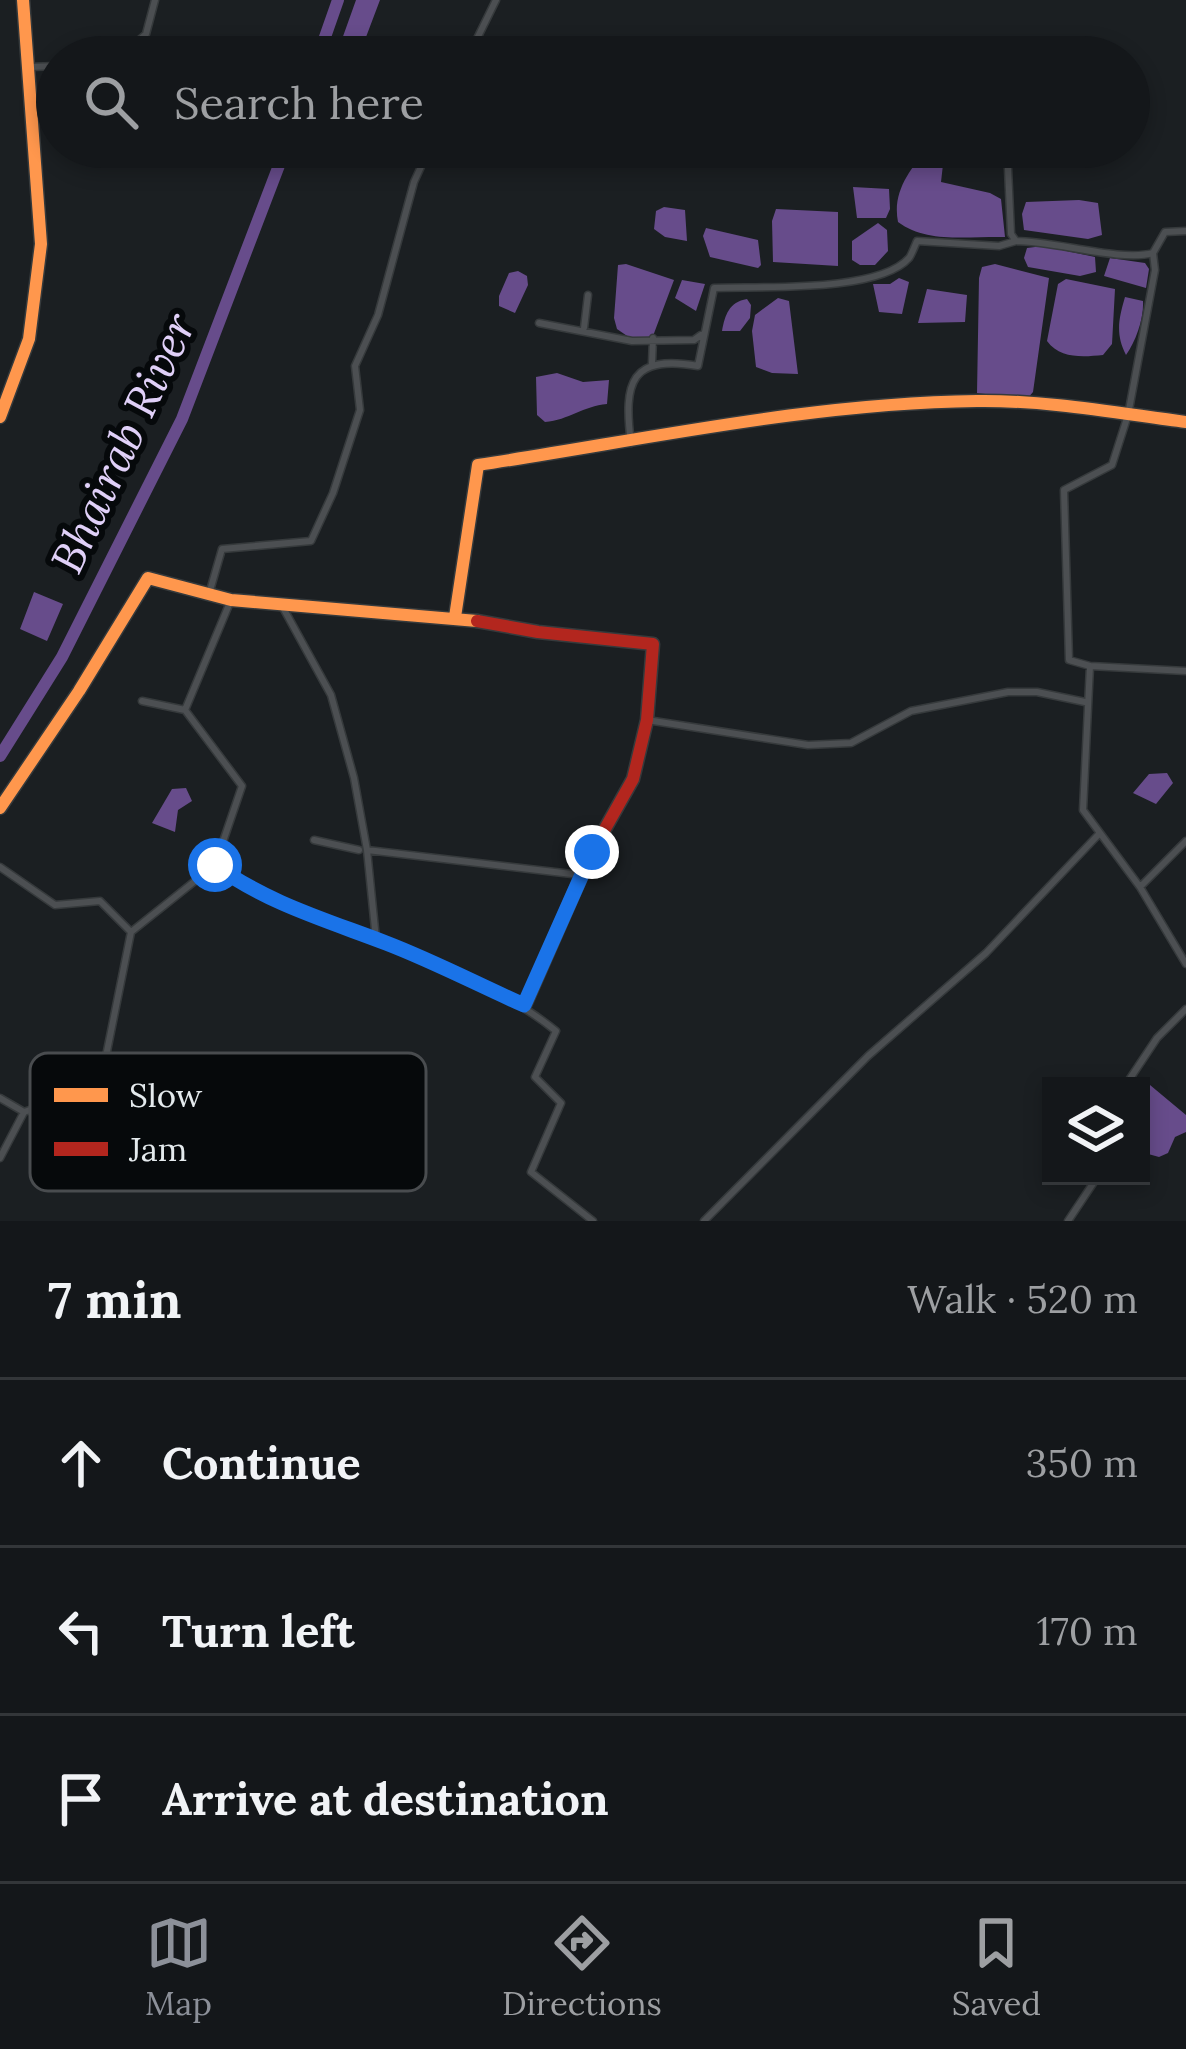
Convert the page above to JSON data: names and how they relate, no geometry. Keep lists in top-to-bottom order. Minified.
{"water":["Bhairab River"],"legend":["Slow","Jam"],"page":{"search":"Search here","heading":["7 min","Walk · 520 m"],"list":[["Continue","350 m"],["Turn left","170 m"],"Arrive at destination"],"nav":["Map","Directions","Saved"]}}
